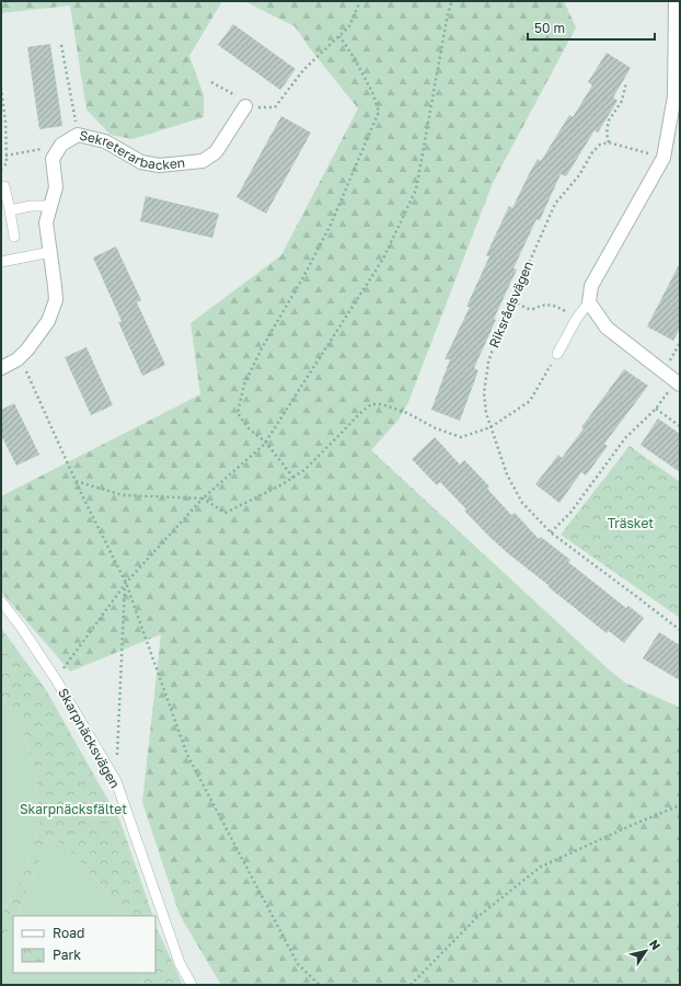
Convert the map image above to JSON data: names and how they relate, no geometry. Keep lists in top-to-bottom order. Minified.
{"streets":{"street":["Sekreterarbacken"],"lane":["Skarpnäcksvägen"],"path":["Riksrådsvägen"]},"parks":["Träsket","Skarpnäcksfältet"],"legend":["Road","Park"],"scale_bar":"50 m","north":"top right"}
